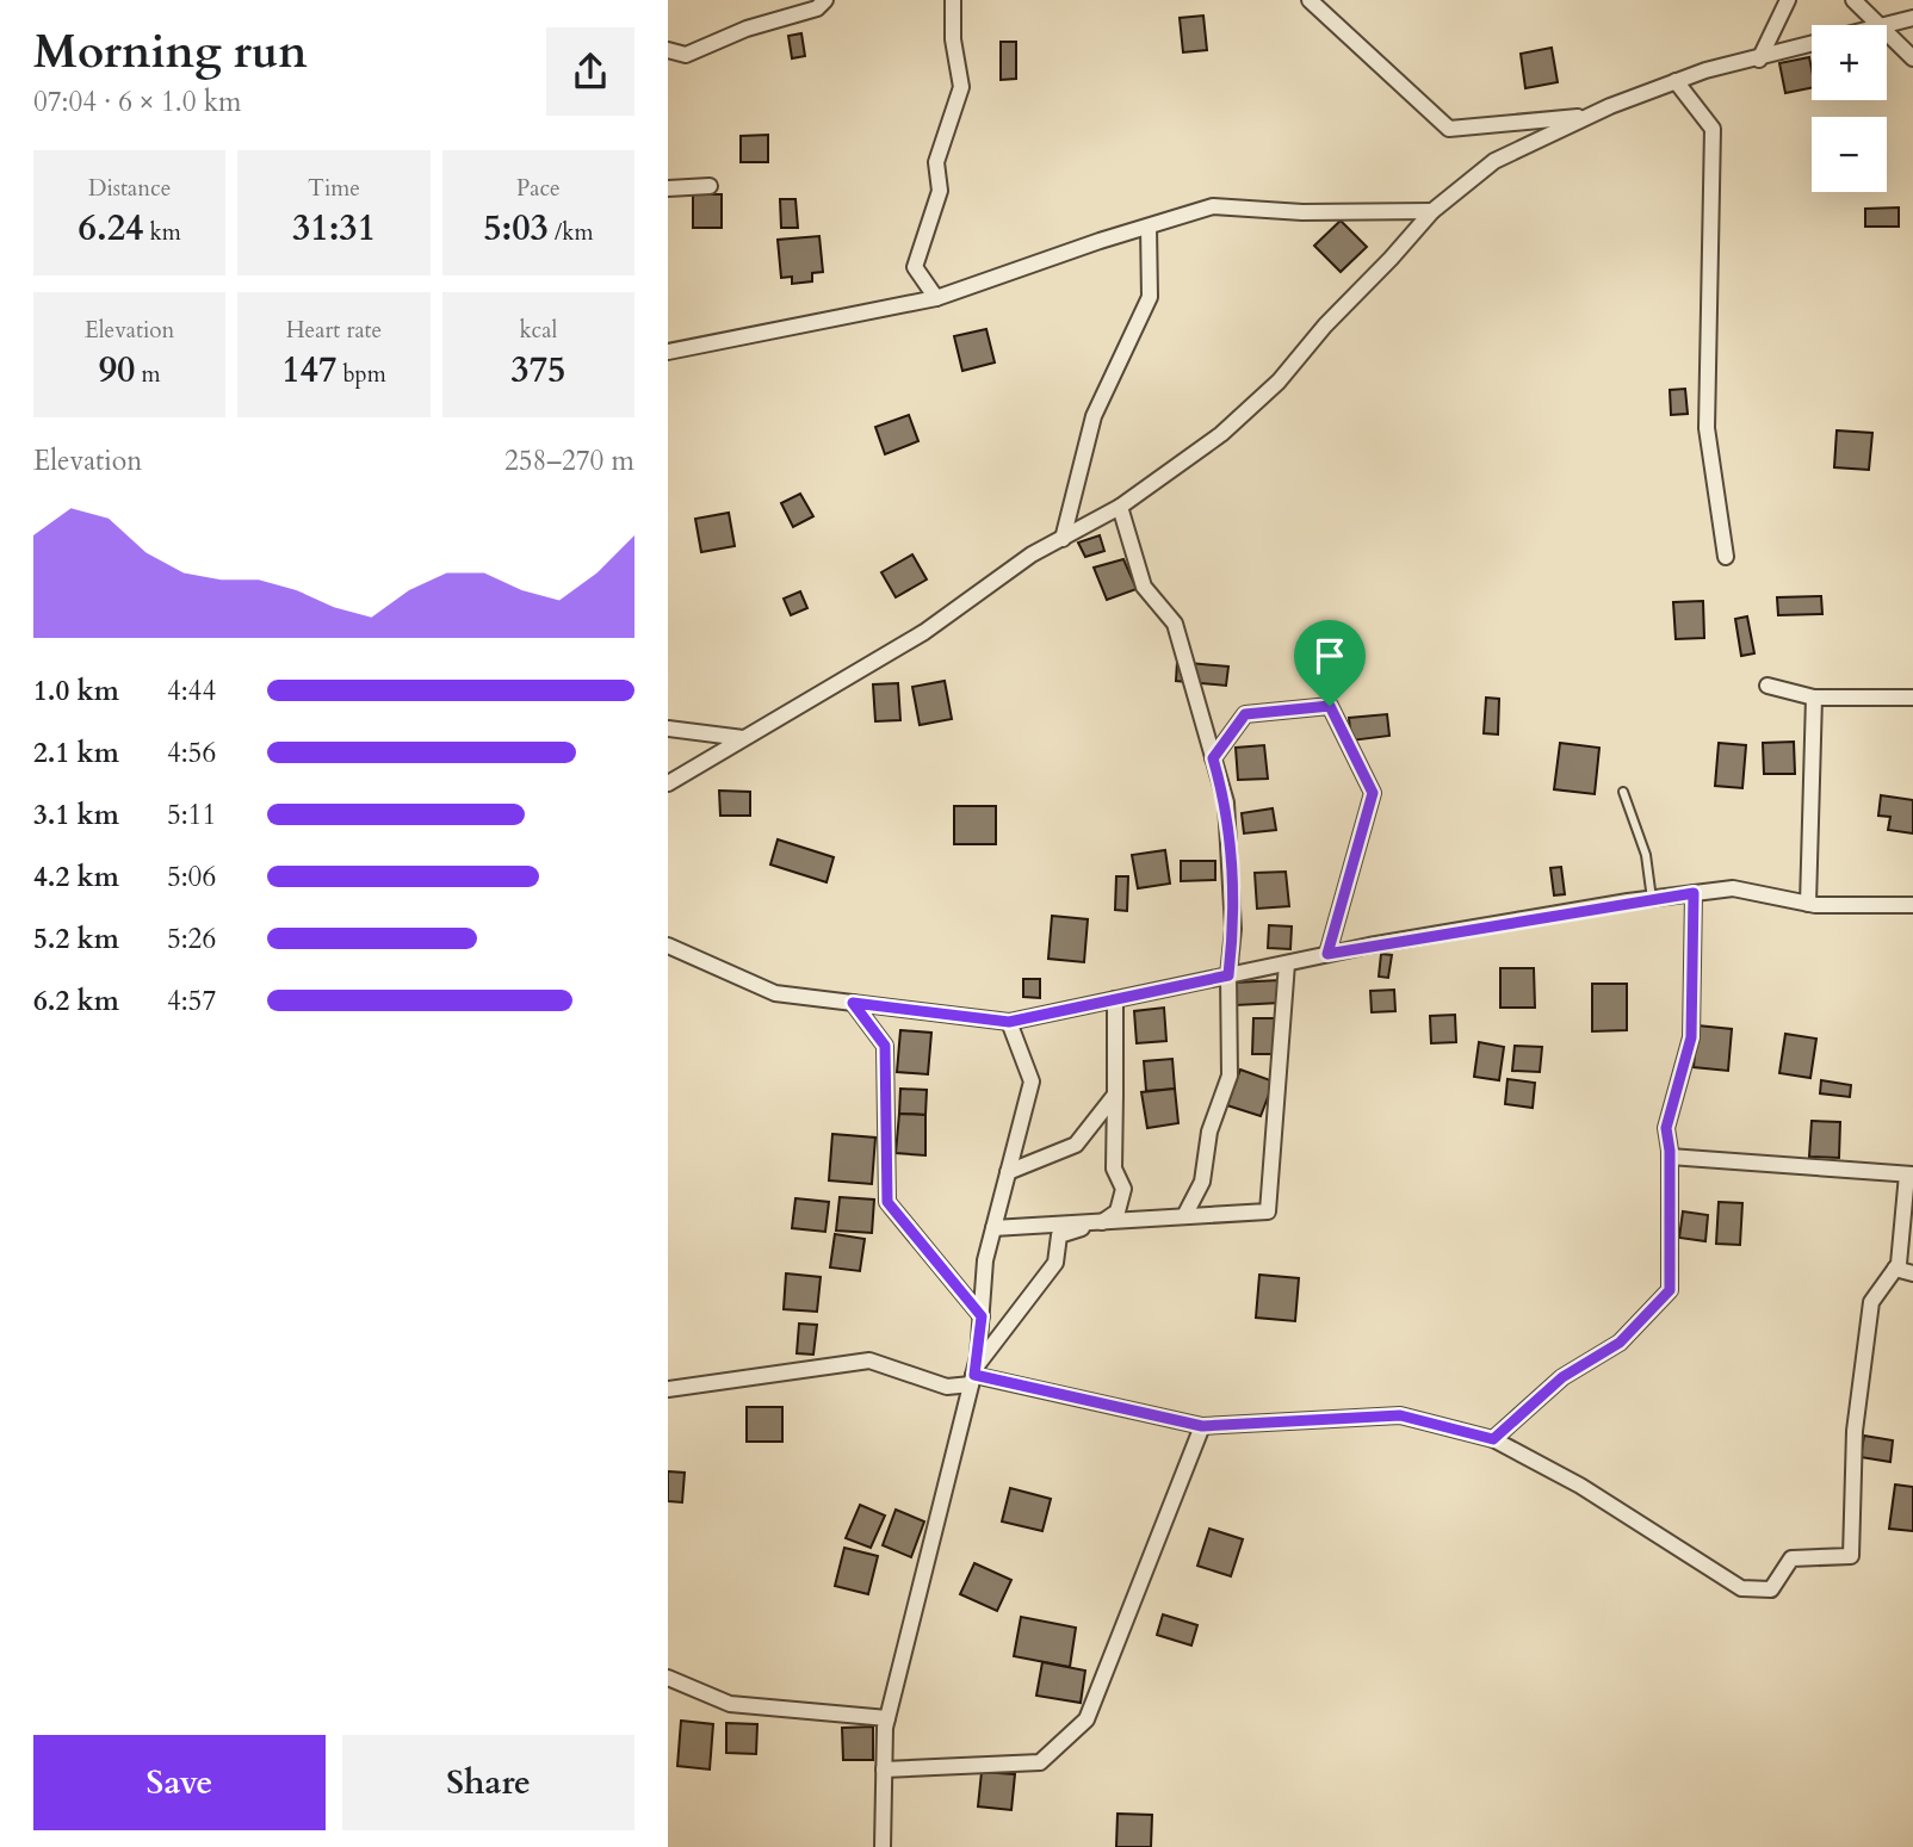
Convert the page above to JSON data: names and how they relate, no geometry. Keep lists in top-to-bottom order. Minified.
{"page":{"heading":["Morning run","07:04 · 6 × 1.0 km"],"map_buttons":["+","−"],"stats":[["Distance","6.24 km"],["Time","31:31"],["Pace","5:03 /km"],["Elevation","90 m"],["Heart rate","147 bpm"],["kcal","375"]],"chart":["Elevation","258–270 m"],"list":[{"name":"1.0 km","note":"4:44"},{"name":"2.1 km","note":"4:56"},{"name":"3.1 km","note":"5:11"},{"name":"4.2 km","note":"5:06"},{"name":"5.2 km","note":"5:26"},{"name":"6.2 km","note":"4:57"}],"buttons":["Save","Share"]}}
